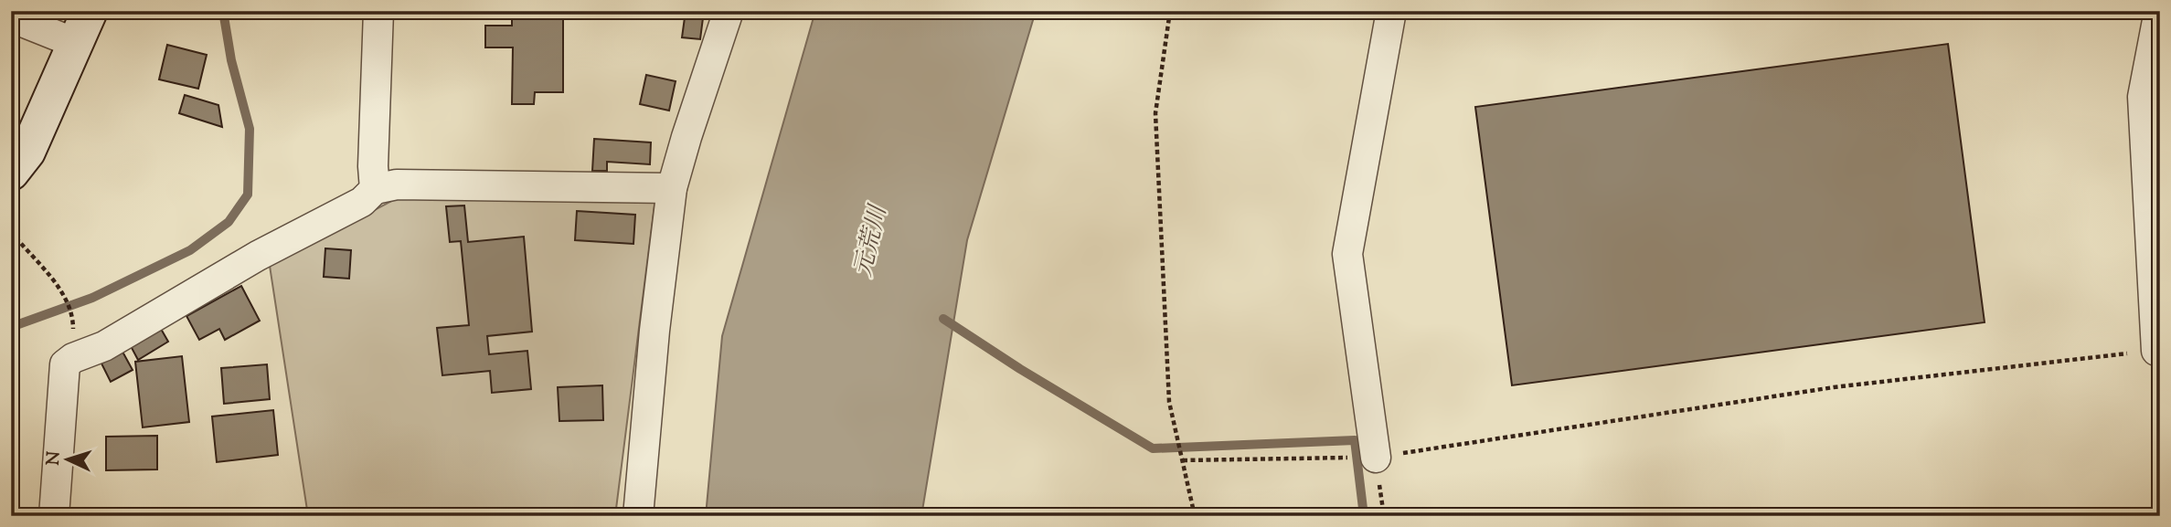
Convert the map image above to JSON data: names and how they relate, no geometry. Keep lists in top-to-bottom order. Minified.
{"water":["元荒川"],"north":"left"}
